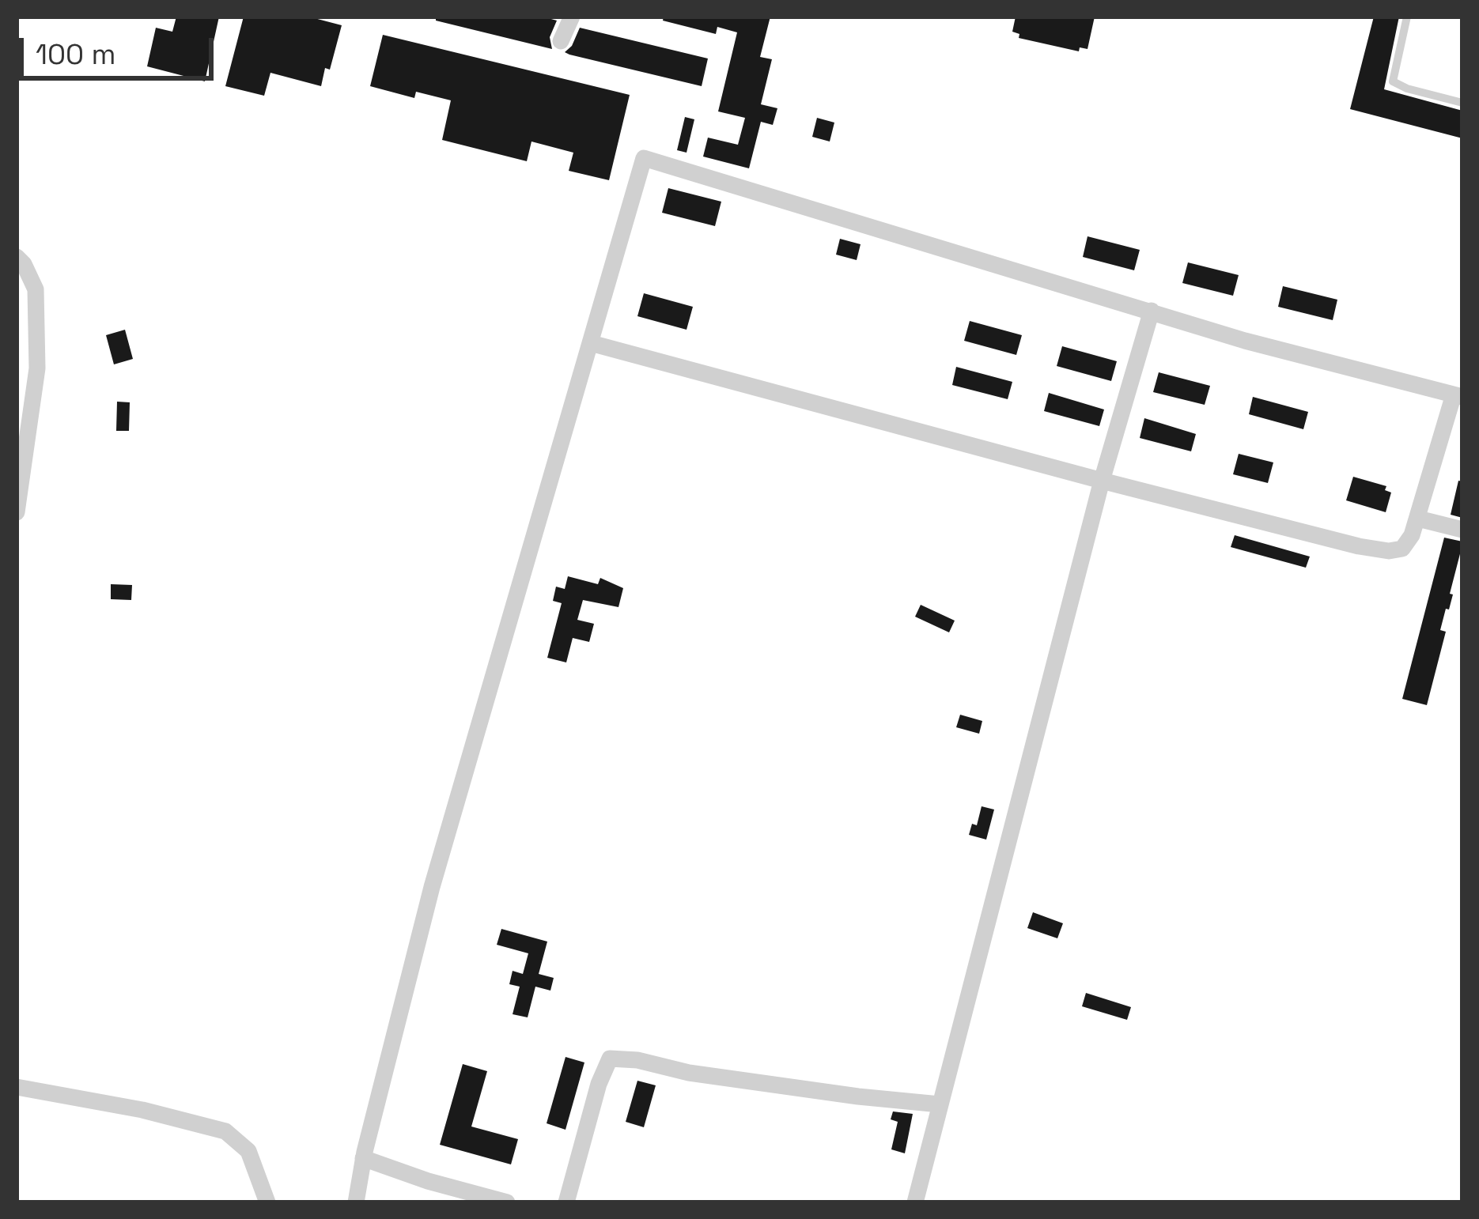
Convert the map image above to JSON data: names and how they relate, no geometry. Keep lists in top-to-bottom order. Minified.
{"scale_bar":"100 m"}
